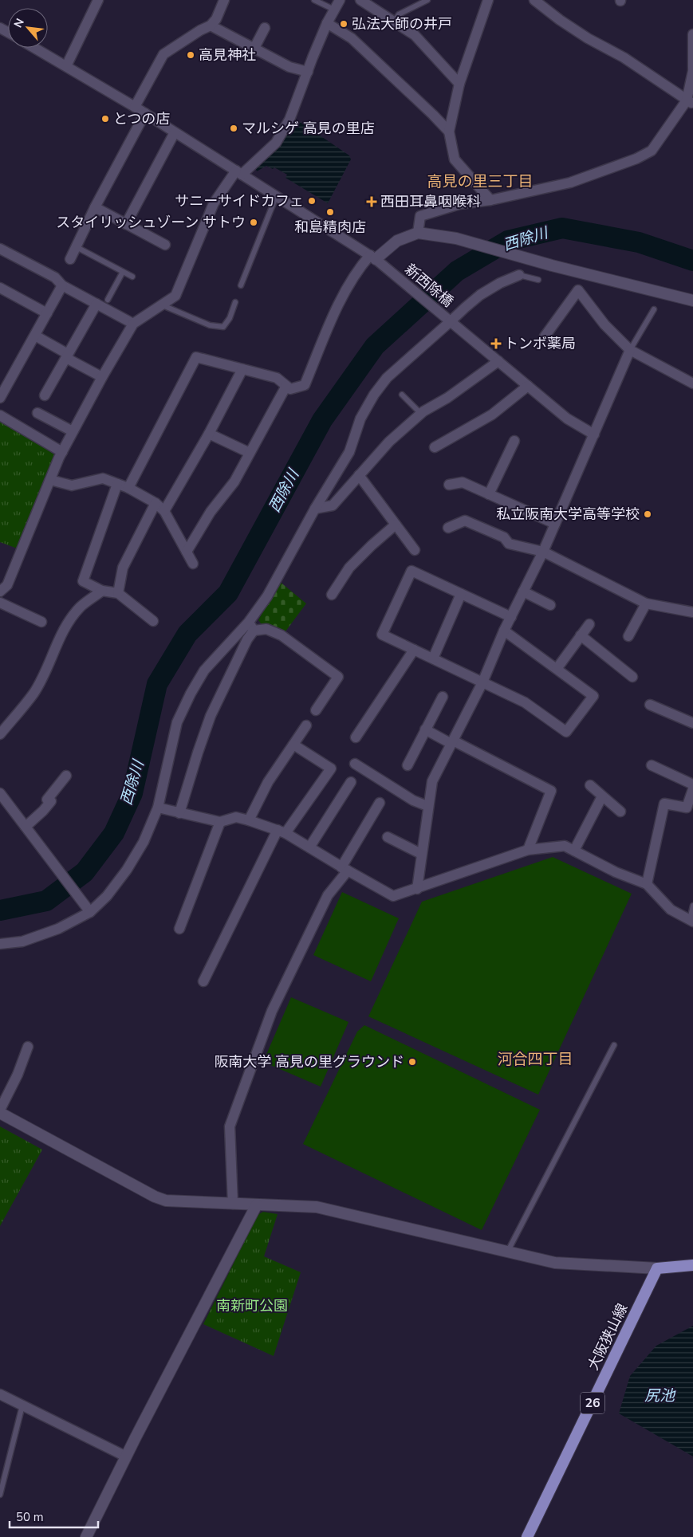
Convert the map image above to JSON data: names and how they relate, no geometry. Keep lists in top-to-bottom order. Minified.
{"streets":{"main road":["大阪狭山線","26"],"street":["新西除橋"]},"districts":["高見の里三丁目","河合四丁目"],"water":["西除川","尻池"],"parks":["南新町公園"],"places":{"other":["弘法大師の井戸","高見神社","とつの店","マルシゲ 高見の里店","サニーサイドカフェ","和島精肉店","スタイリッシュゾーン サトウ","私立阪南大学高等学校","阪南大学 高見の里グラウンド"],"health":["西田耳鼻咽喉科","トンボ薬局"]},"scale_bar":"50 m","north":"top left"}
